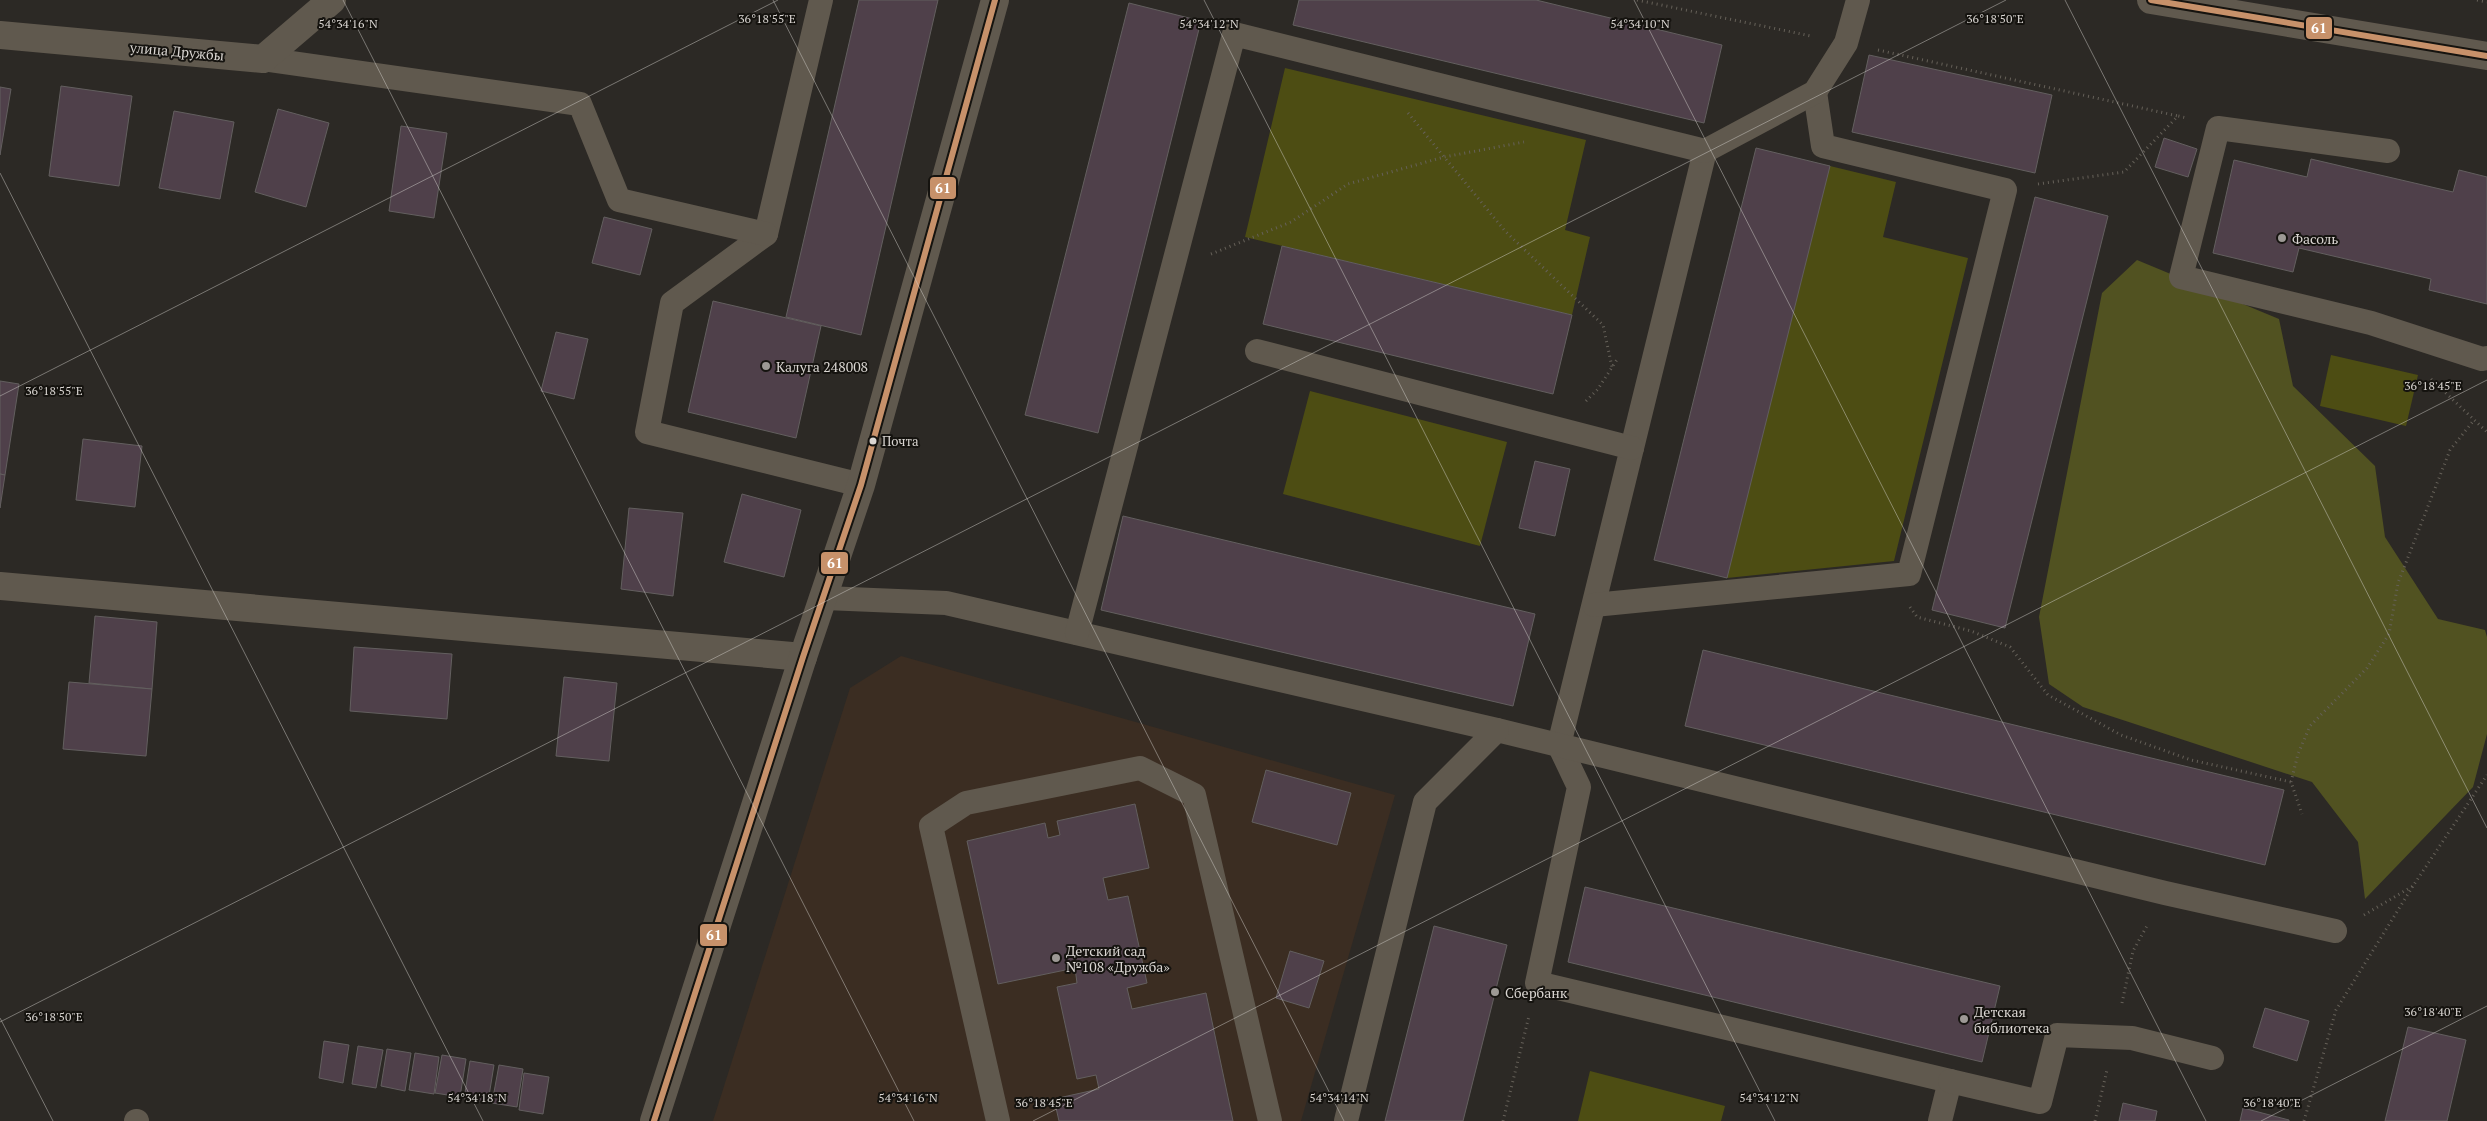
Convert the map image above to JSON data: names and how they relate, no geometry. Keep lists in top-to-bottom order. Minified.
{"streets":{"street":["улица Дружбы"]},"places":["Фасоль","Калуга 248008","Почта","Детский сад №108 «Дружба»","Сбербанк","Детская библиотека"],"lines":["transit line 61"],"coordinates":["36°18'55\"E","36°18'50\"E","54°34'16\"N","54°34'12\"N","54°34'10\"N","36°18'45\"E","36°18'40\"E","54°34'18\"N","54°34'14\"N"]}
